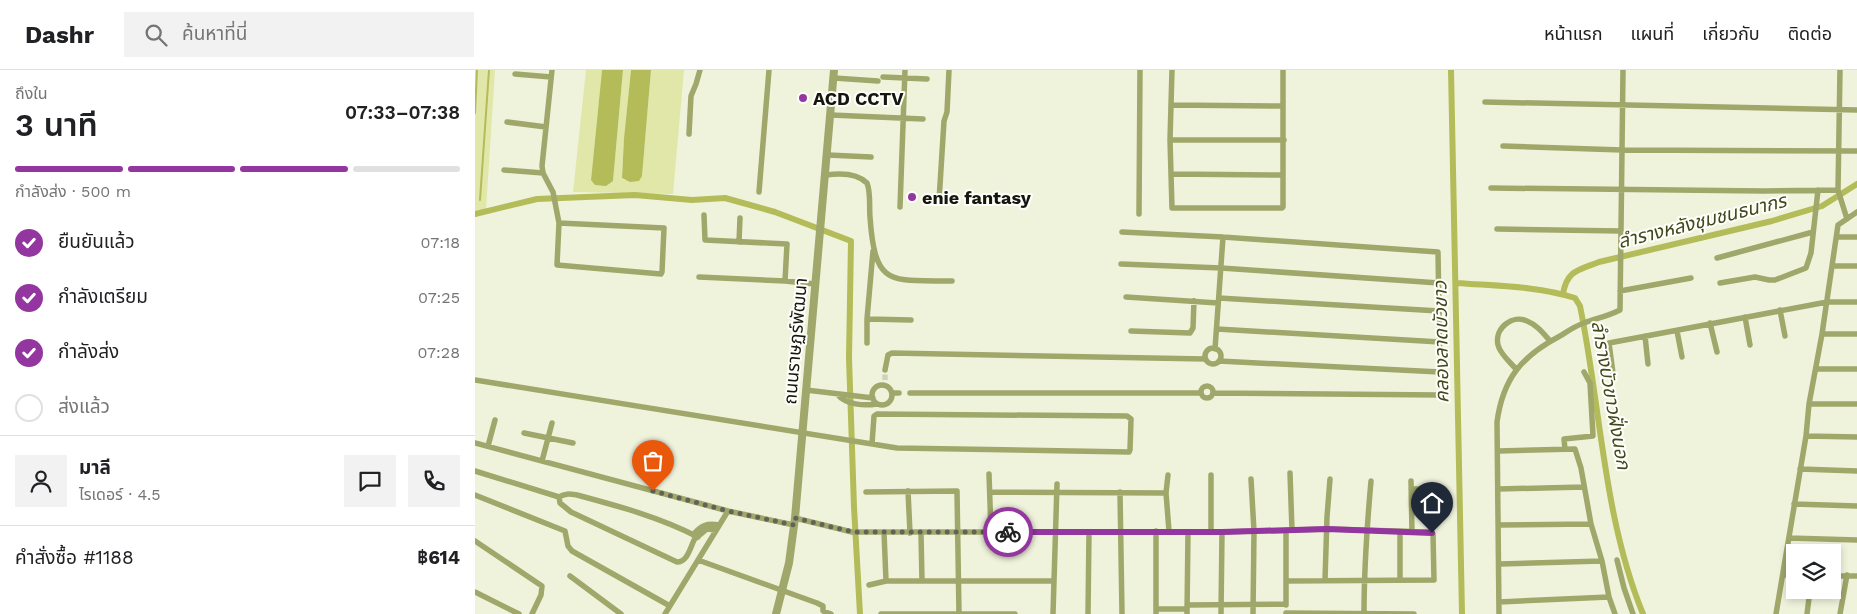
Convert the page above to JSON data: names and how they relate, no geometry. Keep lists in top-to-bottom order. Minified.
{"streets":{"street":["ถนนราษฏร์พัฒนา"]},"water":["ลำรางหลังชุมชนธนากร","คลองลาดบัวขาว","ลำรางบัวขาวฝั่งนอก"],"places":["ACD CCTV","enie fantasy"],"page":{"header":"Dashr","search":"ค้นหาที่นี่","nav":["หน้าแรก","แผนที่","เกี่ยวกับ","ติดต่อ"],"heading":["3 นาที","ถึงใน","07:33–07:38"],"panel":["มาลี","ไรเดอร์ · 4.5","คำสั่งซื้อ #1188","฿614"],"bar":"กำลังส่ง · 500 m","list":[["ยืนยันแล้ว","07:18"],["กำลังเตรียม","07:25"],["กำลังส่ง","07:28"],"ส่งแล้ว"]}}
